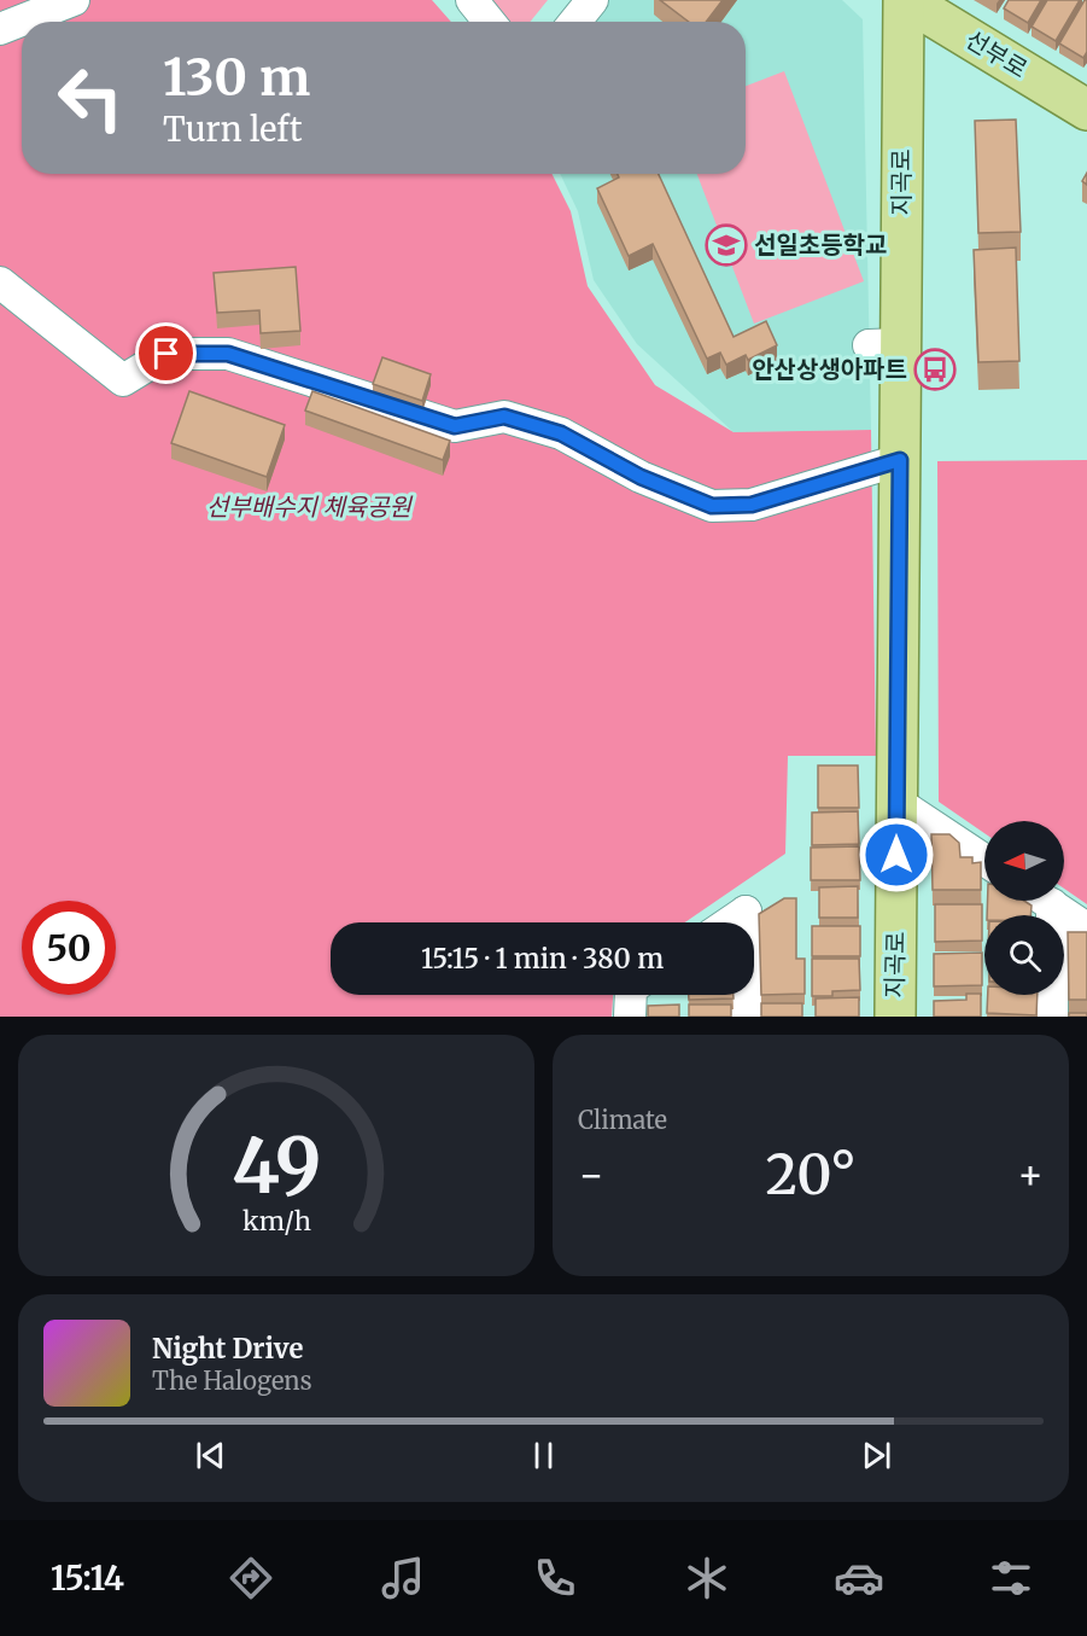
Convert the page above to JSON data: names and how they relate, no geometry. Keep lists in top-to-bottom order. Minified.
{"streets":{"main road":["선부로","지곡로"]},"crossings":[["선부로","지곡로"]],"parks":["선부배수지 체육공원"],"places":{"school or university":["선일초등학교"],"bus stop":["안산상생아파트"]},"north":"left","page":{"turn":["130 m","Turn left"],"limit":"50","trip":"15:15 · 1 min · 380 m","tile":"Climate","heat":["−","20°","+"],"song":["Night Drive","The Halogens"],"tabs":"15:14","gauge":["49","km/h"]}}
